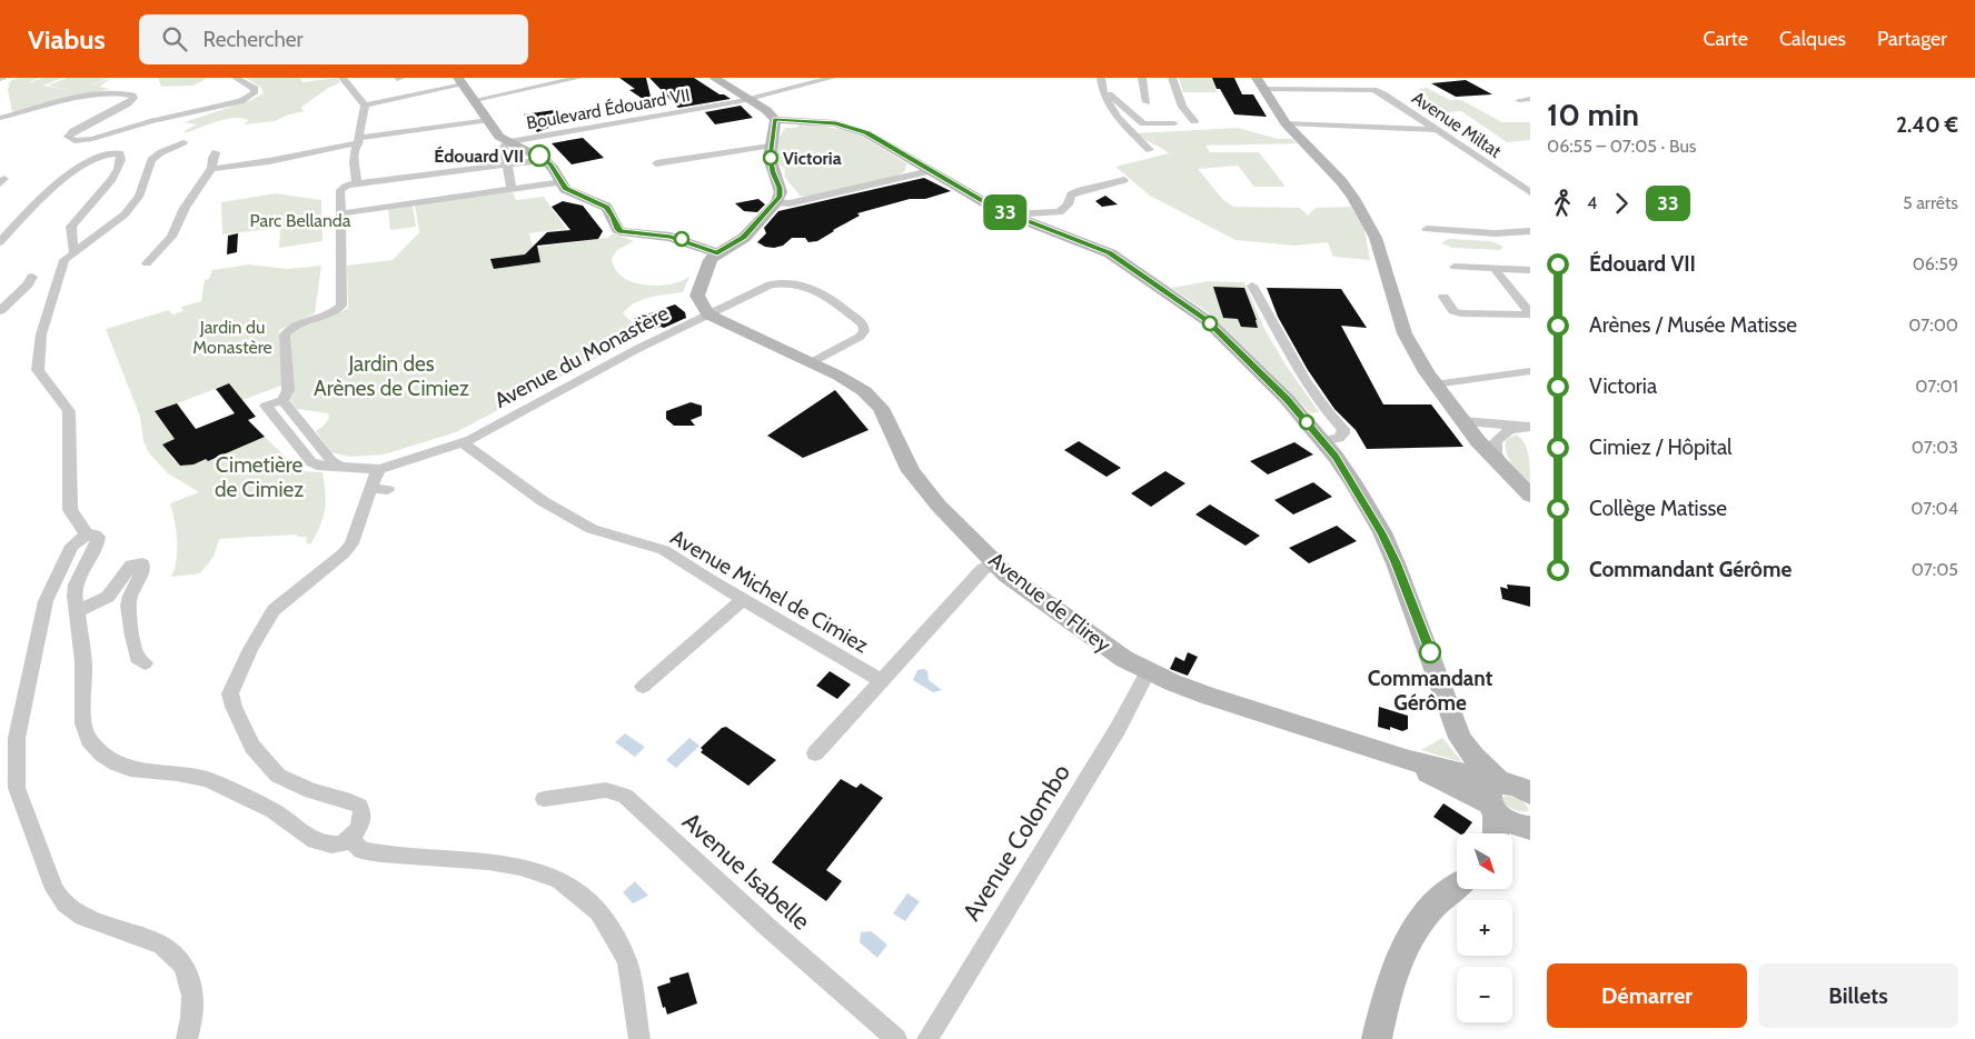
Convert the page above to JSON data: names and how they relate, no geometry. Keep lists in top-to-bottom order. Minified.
{"streets":{"street":["Boulevard Édouard VII","Avenue Miltat","Avenue du Monastère","Avenue Michel de Cimiez","Avenue de Flirey","Avenue Colombo","Avenue Isabelle"]},"crossings":[["Avenue du Monastère","Avenue Michel de Cimiez"],["Avenue du Monastère","Avenue de Flirey"],["Avenue de Flirey","Avenue Colombo"]],"parks":["Parc Bellanda","Jardin du Monastère","Jardin des Arènes de Cimiez","Cimetière de Cimiez"],"places":["Édouard VII","Victoria","Commandant Gérôme"],"lines":["bus line 33"],"north":"bottom right","page":{"header":"Viabus","search":"Rechercher","nav":["Carte","Calques","Partager"],"on_map":"33","heading":["10 min","06:55 – 07:05 · Bus","2.40 €"],"legs":["4","33","5 arrêts"],"list":[{"name":"Édouard VII","value":"06:59"},{"name":"Arènes / Musée Matisse","value":"07:00"},{"name":"Victoria","value":"07:01"},{"name":"Cimiez / Hôpital","value":"07:03"},{"name":"Collège Matisse","value":"07:04"},{"name":"Commandant Gérôme","value":"07:05"}],"map_buttons":["+","−"],"buttons":["Démarrer","Billets"]}}
